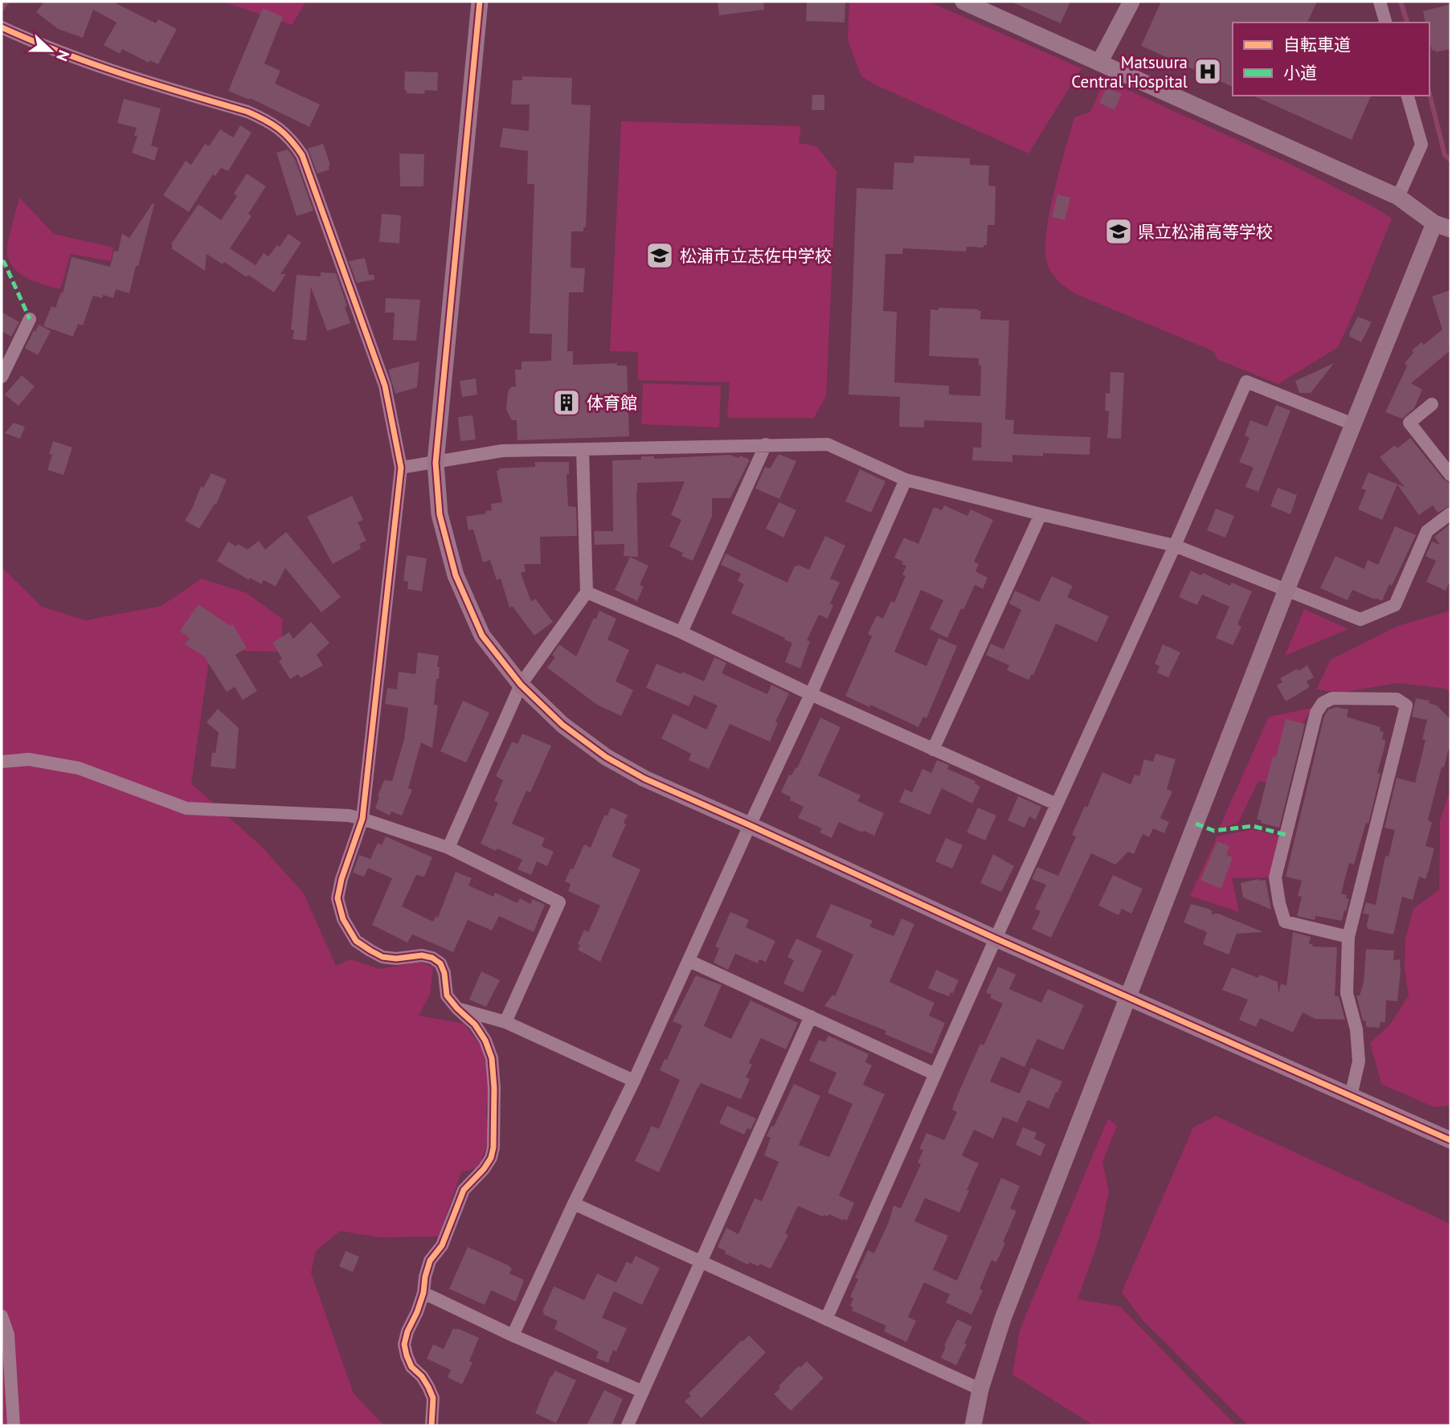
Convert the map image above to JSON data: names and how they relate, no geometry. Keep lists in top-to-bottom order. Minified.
{"places":{"hospital":["Matsuura Central Hospital"],"school or university":["県立松浦高等学校","松浦市立志佐中学校"],"building":["体育館"]},"legend":["自転車道","小道"],"north":"right"}
